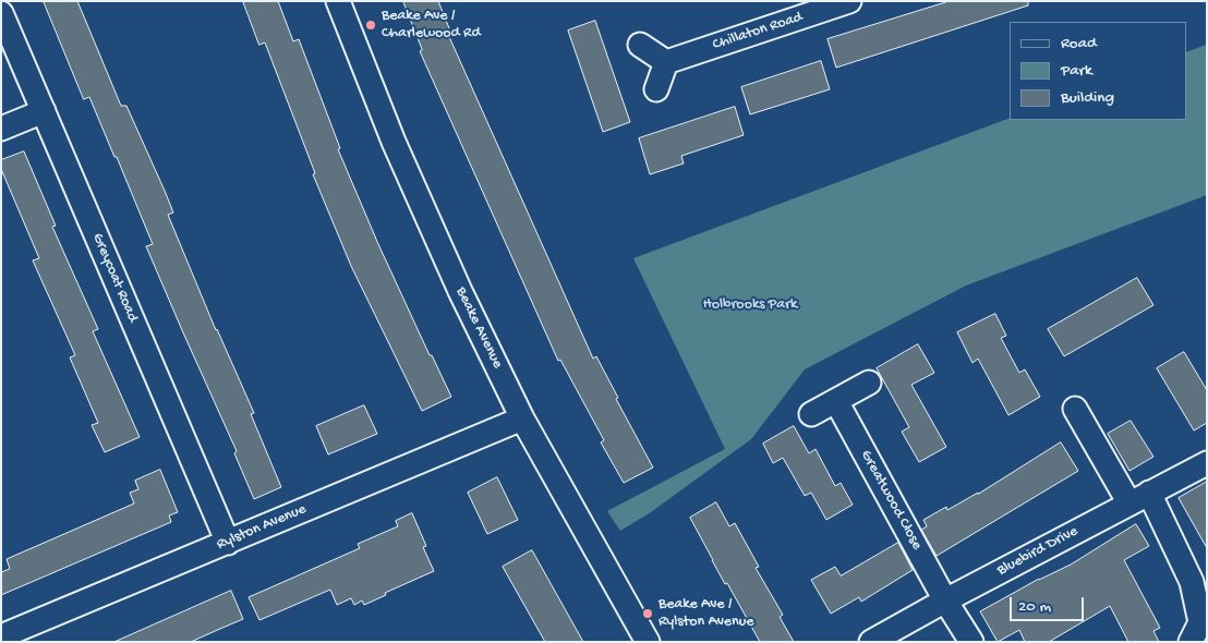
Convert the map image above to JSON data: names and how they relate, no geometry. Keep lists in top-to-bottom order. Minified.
{"streets":{"street":["Chillaton Road","Greycoat Road","Beake Avenue","Greatwood Close","Rylston Avenue","Bluebird Drive"]},"crossings":[["Greycoat Road","Rylston Avenue"],["Beake Avenue","Rylston Avenue"],["Greatwood Close","Bluebird Drive"]],"parks":["Holbrooks Park"],"places":["Beake Ave / Charlewood Rd","Beake Ave / Rylston Avenue"],"legend":["Road","Park","Building"],"scale_bar":"20 m"}
